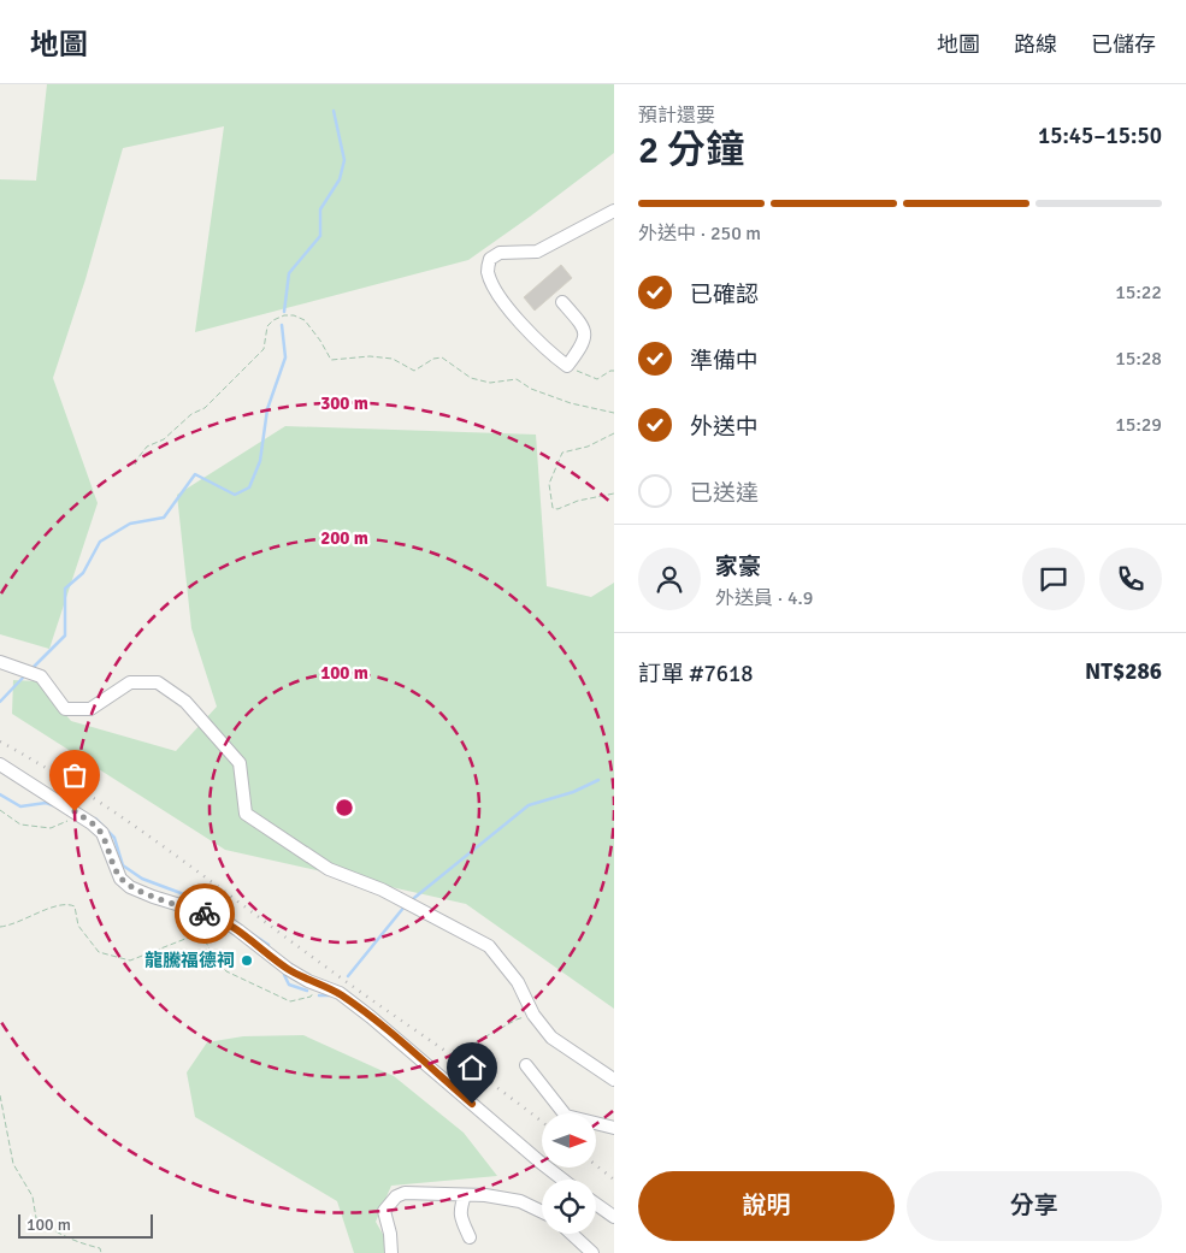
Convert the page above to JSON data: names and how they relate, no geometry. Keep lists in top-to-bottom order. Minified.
{"places":["龍騰福德祠"],"scale_bar":"100 m","north":"right","page":{"header":"地圖","nav":["地圖","路線","已儲存"],"heading":["2 分鐘","預計還要","15:45–15:50"],"panel":["家豪","外送員 · 4.9","訂單 #7618","NT$286"],"bar":"外送中 · 250 m","list":[["已確認","15:22"],["準備中","15:28"],["外送中","15:29"],"已送達"],"buttons":["說明","分享"],"scale":"100 m"},"rings":["300 m","200 m","100 m"]}
